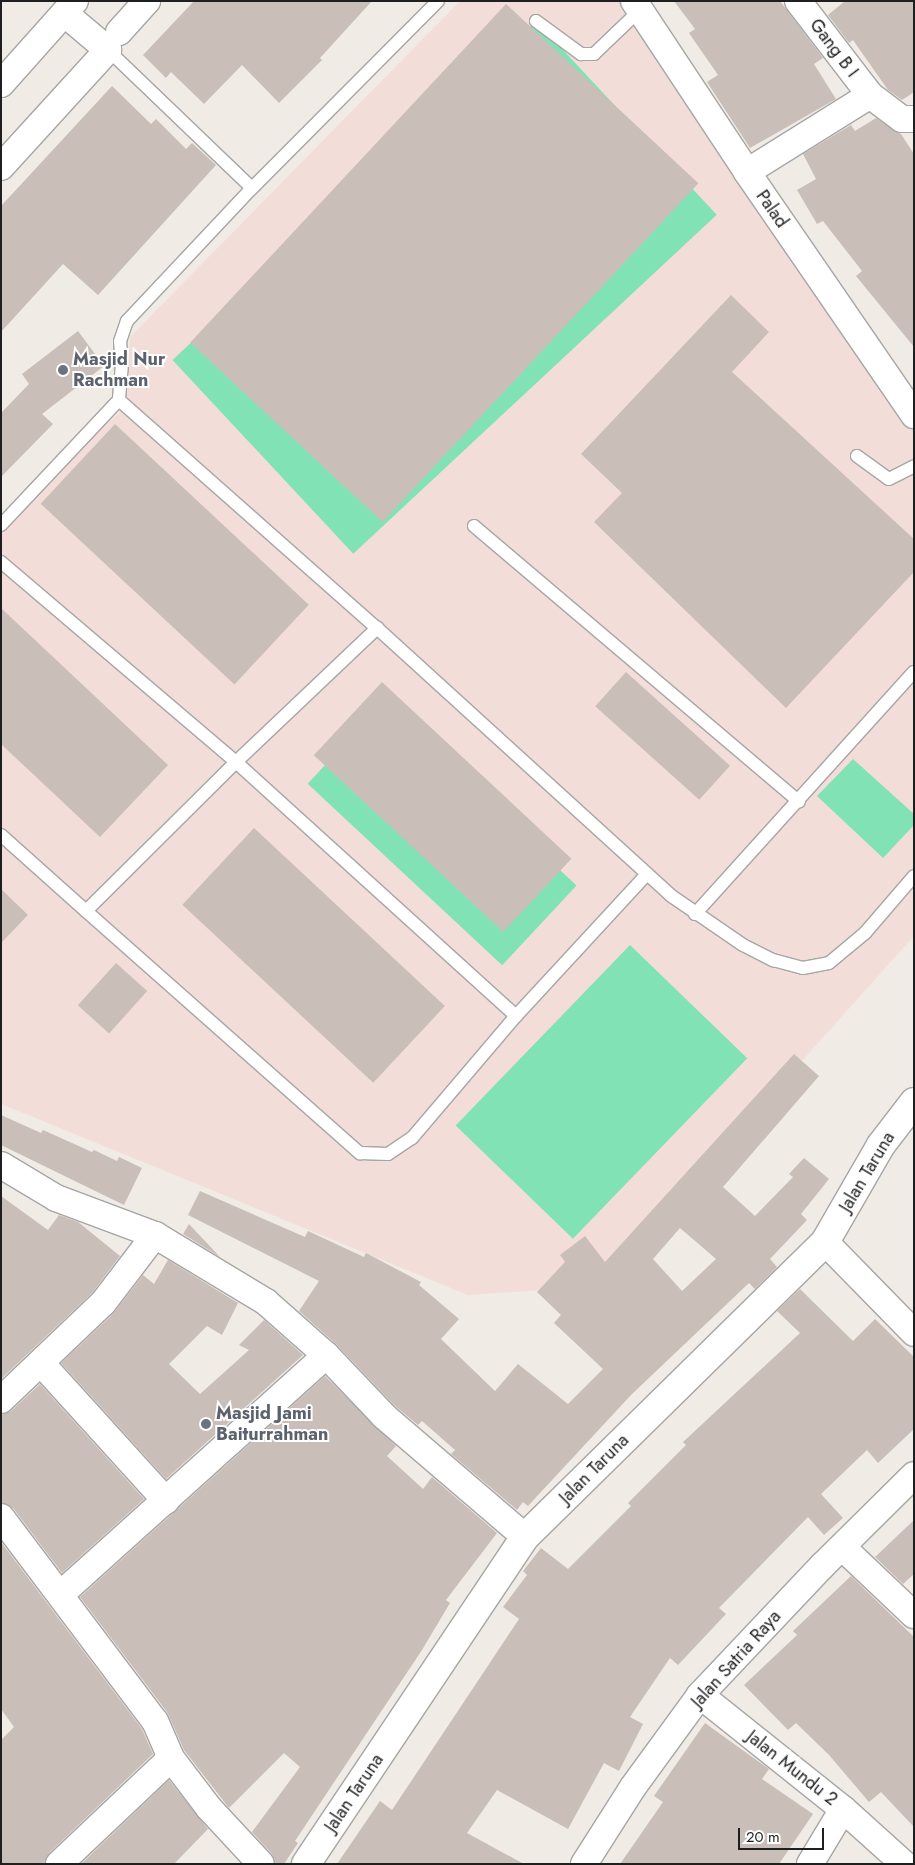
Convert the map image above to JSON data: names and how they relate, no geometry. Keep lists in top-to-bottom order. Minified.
{"streets":{"street":["Gang B I","Palad","Jalan Taruna","Jalan Satria Raya","Jalan Mundu 2"]},"crossings":[["Jalan Satria Raya","Jalan Mundu 2"]],"places":["Masjid Nur Rachman","Masjid Jami Baiturrahman"],"scale_bar":"20 m"}
